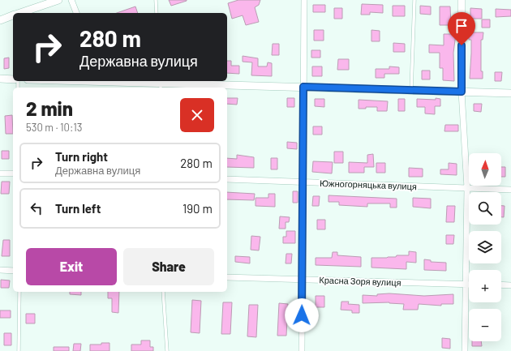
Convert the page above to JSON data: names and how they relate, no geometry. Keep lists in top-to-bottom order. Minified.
{"streets":{"street":["Южногорняцька вулиця","Красна Зоря вулиця"]},"north":"top","page":{"turn":["280 m","Державна вулиця"],"heading":["2 min","530 m · 10:13"],"list":[{"name":"Turn right","note":"Державна вулиця","value":"280 m"},{"name":"Turn left","value":"190 m"}],"map_buttons":["+","−"],"buttons":["Exit","Share"]}}
